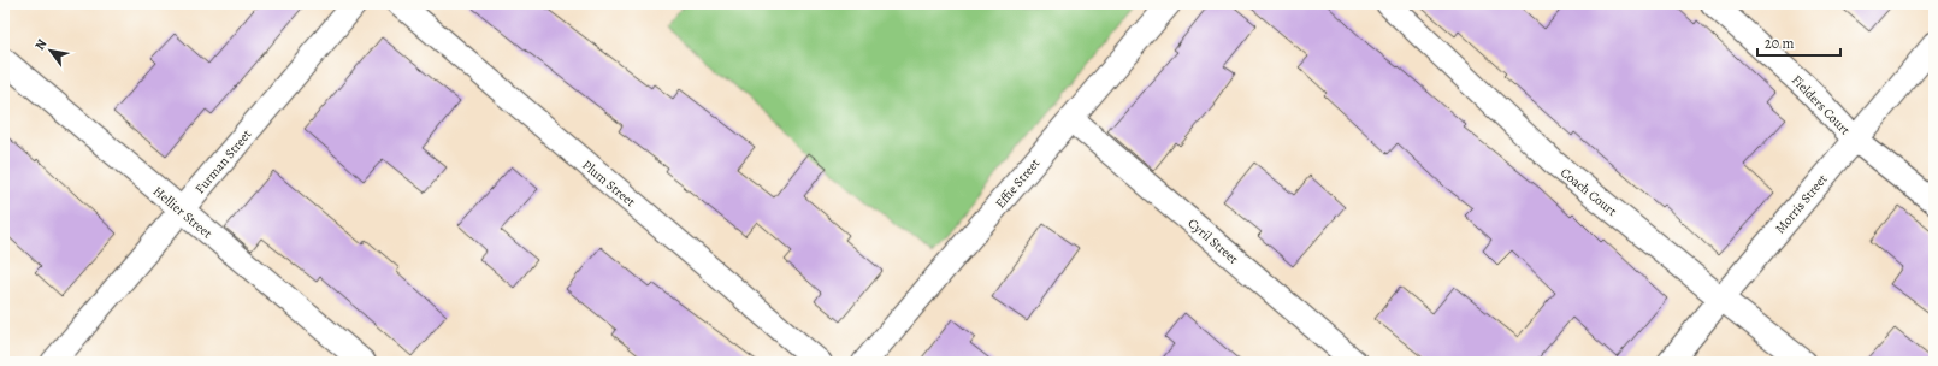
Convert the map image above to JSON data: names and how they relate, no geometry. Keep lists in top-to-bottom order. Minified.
{"streets":{"street":["Fielders Court","Furman Street","Plum Street","Effie Street","Coach Court","Morris Street","Hellier Street","Cyril Street"]},"crossings":[["Fielders Court","Morris Street"],["Furman Street","Hellier Street"],["Effie Street","Cyril Street"],["Coach Court","Morris Street"]],"scale_bar":"20 m","north":"top left"}
